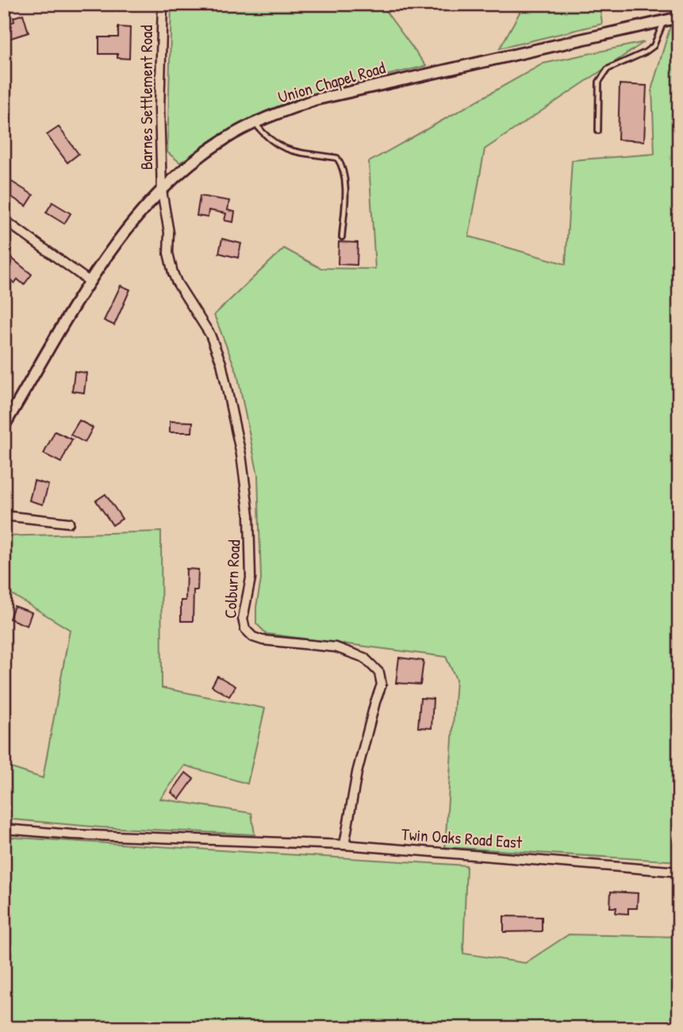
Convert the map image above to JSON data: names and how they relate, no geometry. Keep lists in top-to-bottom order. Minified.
{"streets":{"street":["Union Chapel Road","Barnes Settlement Road","Colburn Road","Twin Oaks Road East"]},"crossings":[["Union Chapel Road","Barnes Settlement Road"],["Union Chapel Road","Colburn Road"],["Barnes Settlement Road","Colburn Road"],["Colburn Road","Twin Oaks Road East"]]}
